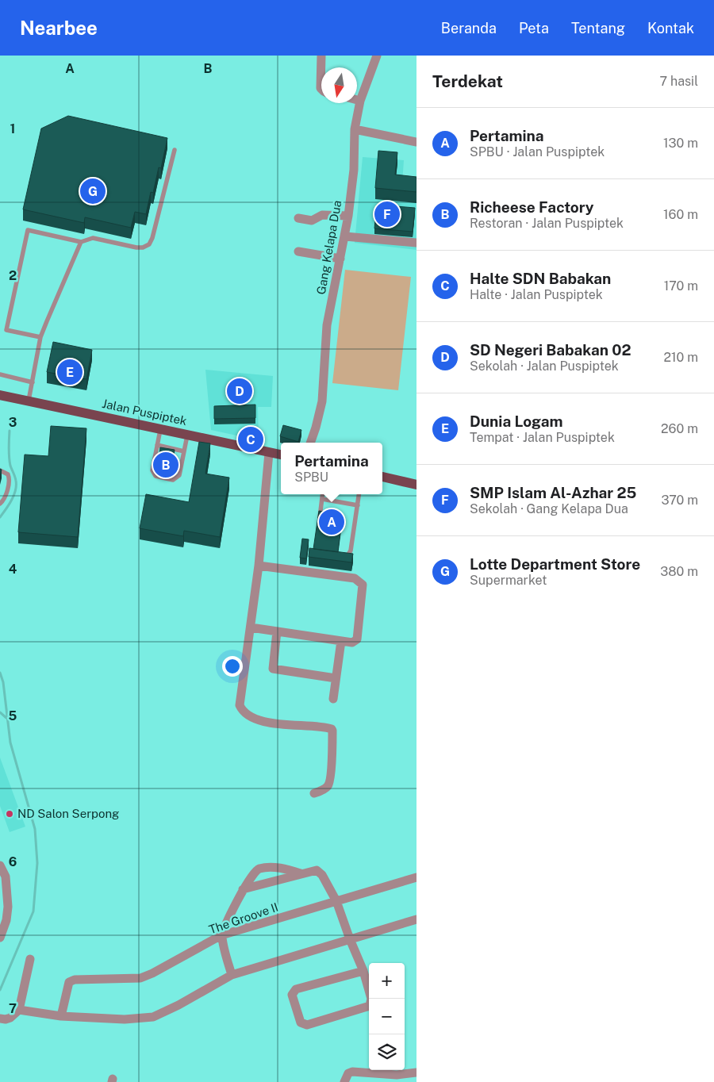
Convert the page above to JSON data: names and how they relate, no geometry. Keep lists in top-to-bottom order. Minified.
{"streets":{"main road":["Jalan Puspiptek"],"street":["Gang Kelapa Dua","The Groove II"]},"places":["ND Salon Serpong"],"north":"bottom","page":{"header":"Nearbee","nav":["Beranda","Peta","Tentang","Kontak"],"heading":["Terdekat","7 hasil"],"list":[{"mark":"A","name":"Pertamina","note":"SPBU · Jalan Puspiptek","value":"130 m"},{"mark":"B","name":"Richeese Factory","note":"Restoran · Jalan Puspiptek","value":"160 m"},{"mark":"C","name":"Halte SDN Babakan","note":"Halte · Jalan Puspiptek","value":"170 m"},{"mark":"D","name":"SD Negeri Babakan 02","note":"Sekolah · Jalan Puspiptek","value":"210 m"},{"mark":"E","name":"Dunia Logam","note":"Tempat · Jalan Puspiptek","value":"260 m"},{"mark":"F","name":"SMP Islam Al-Azhar 25","note":"Sekolah · Gang Kelapa Dua","value":"370 m"},{"mark":"G","name":"Lotte Department Store","note":"Supermarket","value":"380 m"}],"pins":["G","F","E","D","C","B","A"],"popup":["Pertamina","SPBU"],"map_buttons":["+","−"]},"grid":{"columns":["A","B"],"rows":["1","2","3","4","5","6","7"]}}
